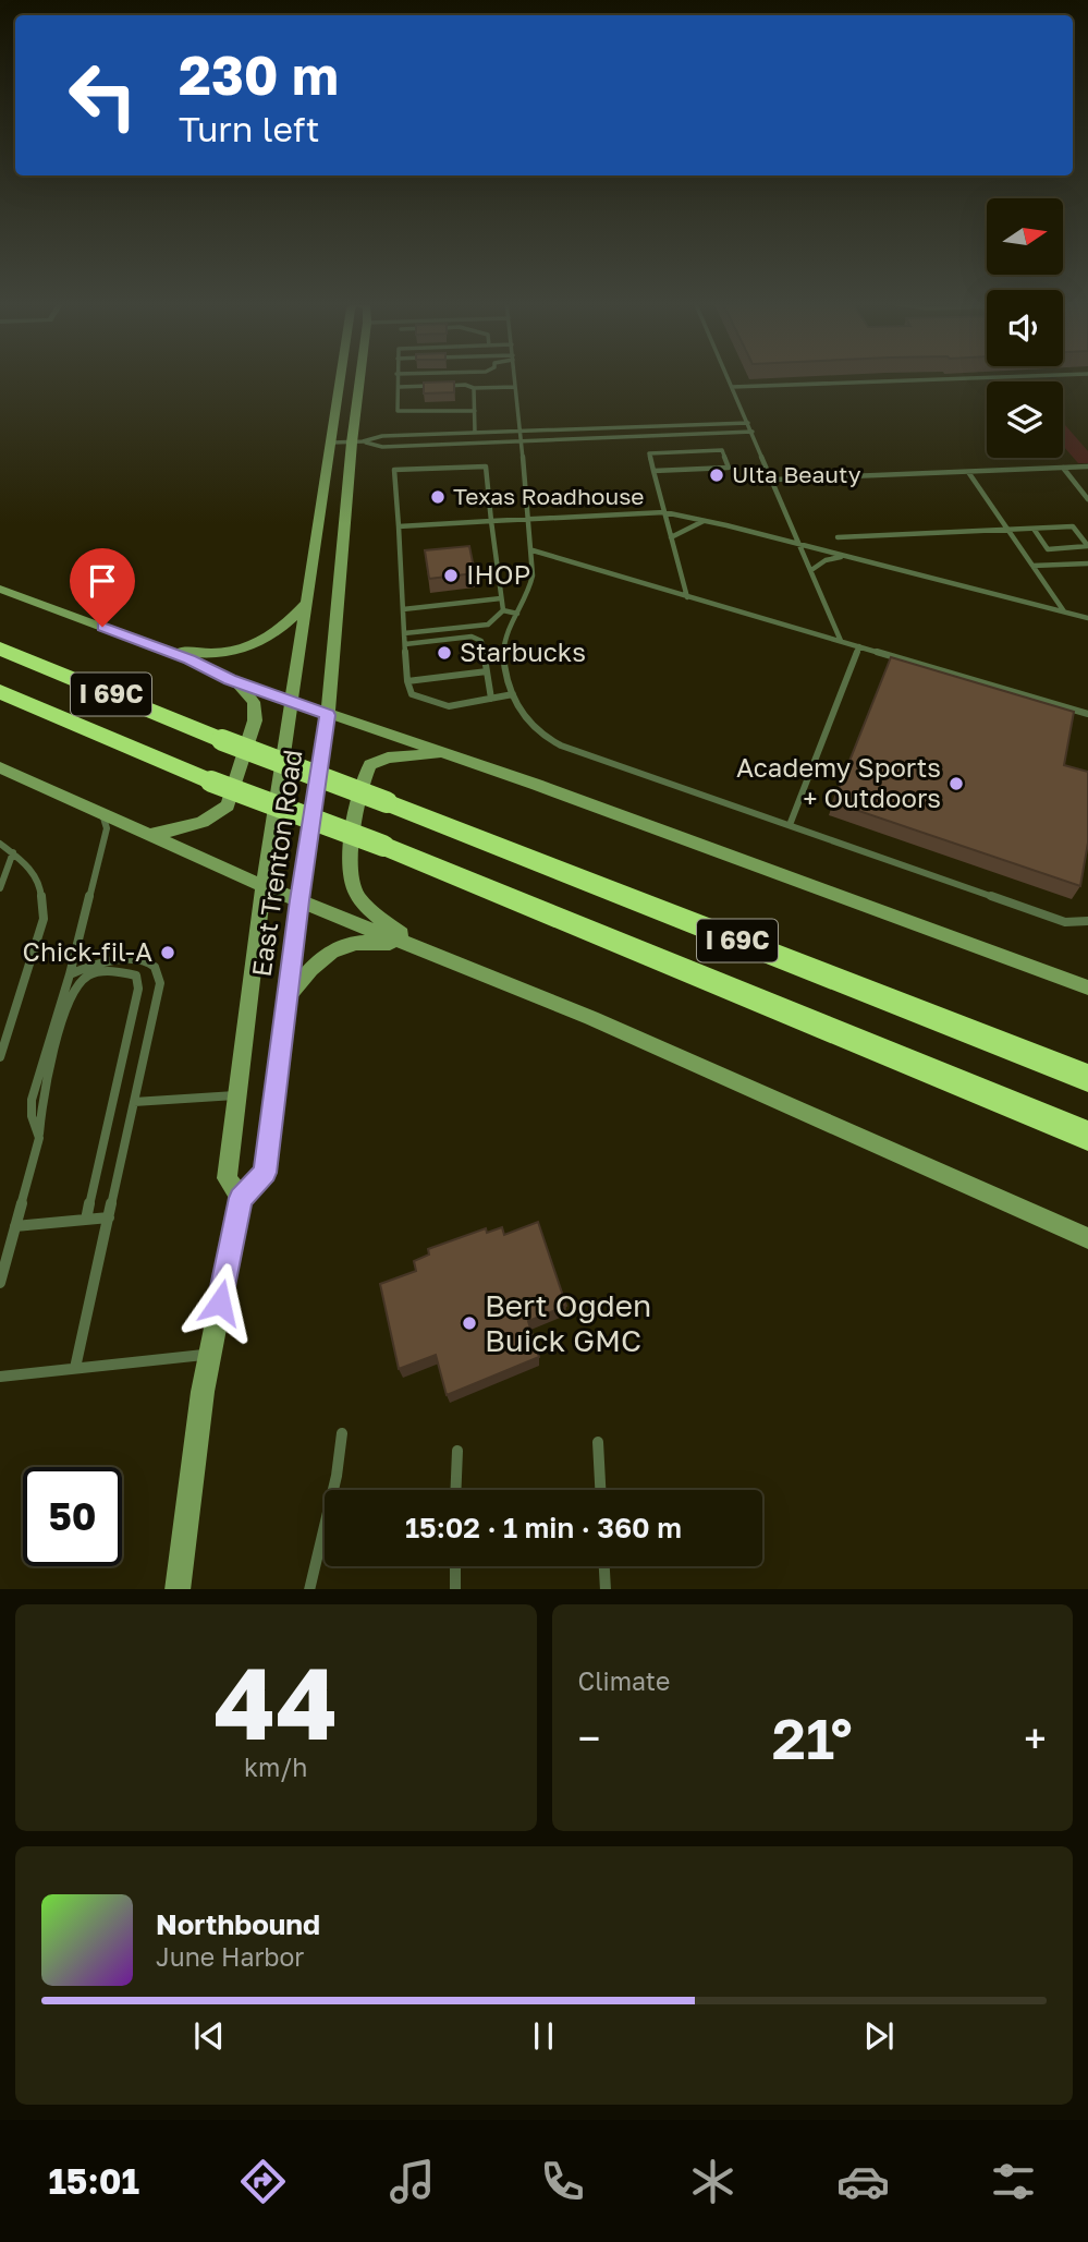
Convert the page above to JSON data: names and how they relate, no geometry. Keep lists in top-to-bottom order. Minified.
{"streets":{"highway":["I 69C"],"main road":["East Trenton Road"]},"places":["Ulta Beauty","Texas Roadhouse","IHOP","Starbucks","Academy Sports + Outdoors","Chick-fil-A","Bert Ogden Buick GMC"],"north":"right","page":{"turn":["230 m","Turn left"],"limit":"50","trip":"15:02 · 1 min · 360 m","tile":[["44","km/h"],"Climate"],"heat":["−","21°","+"],"song":["Northbound","June Harbor"],"tabs":"15:01"}}
